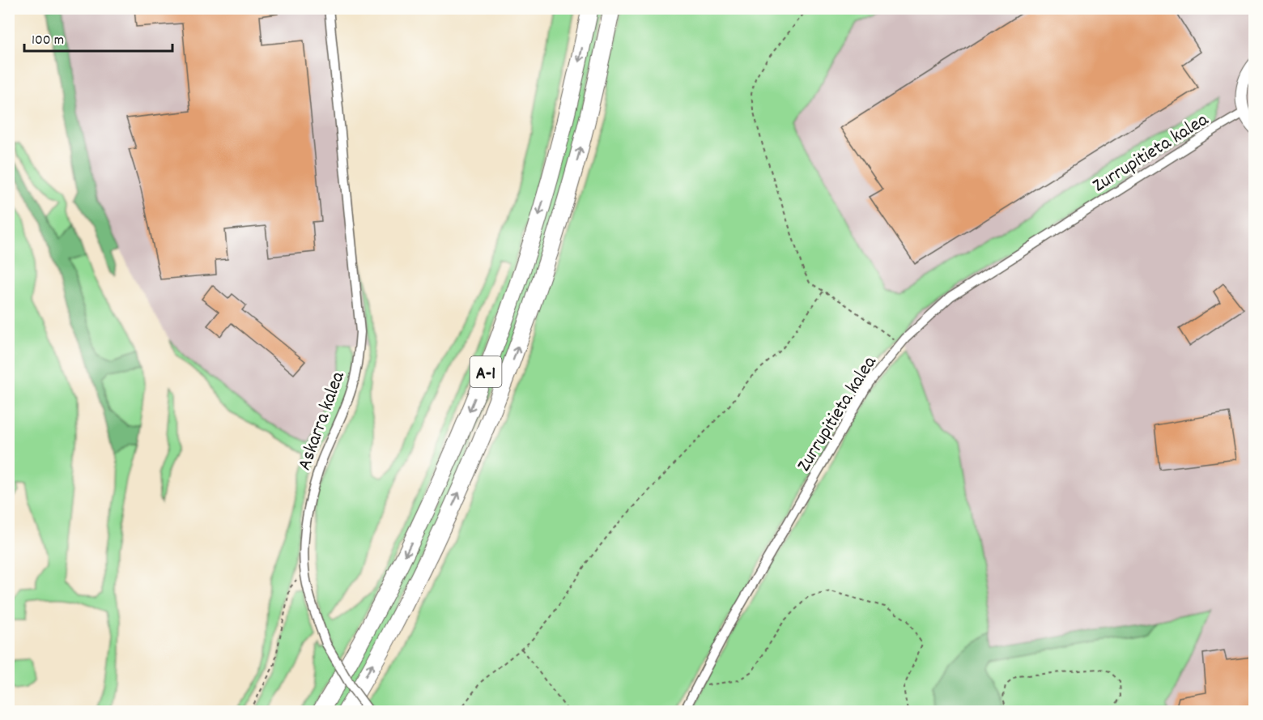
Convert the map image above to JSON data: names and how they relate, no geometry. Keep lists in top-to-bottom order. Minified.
{"streets":{"highway":["A-1"],"street":["Zurrupitieta kalea","Askarra kalea"]},"scale_bar":"100 m"}
